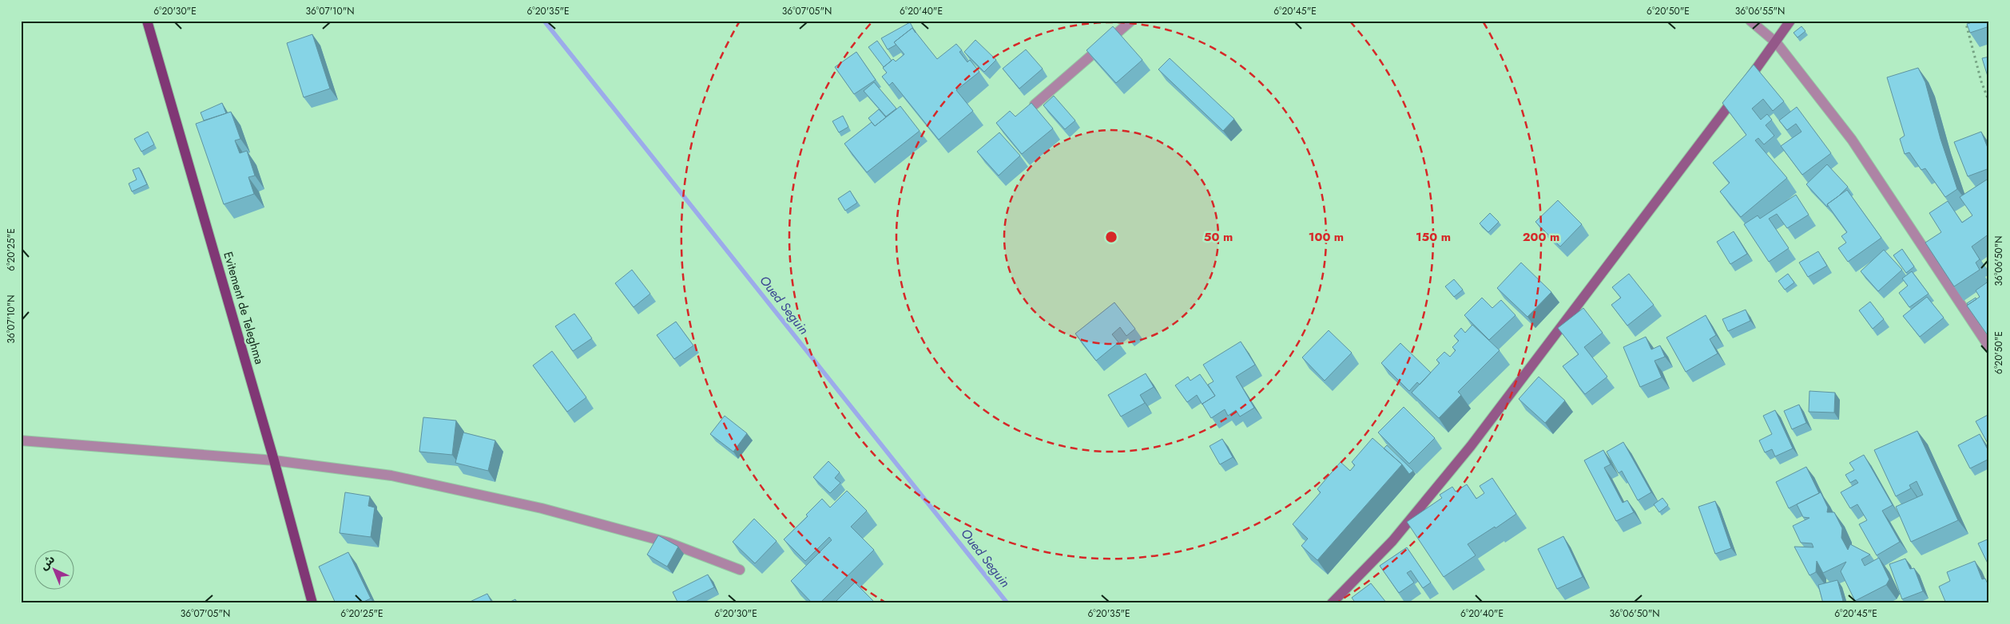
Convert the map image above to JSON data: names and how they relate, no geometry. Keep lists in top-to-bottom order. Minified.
{"streets":{"main road":["Evitement de Teleghma"]},"water":["Oued Seguin"],"north":"top left","coordinates":["6°20'30\"E","36°07'10\"N","6°20'35\"E","36°07'05\"N","6°20'40\"E","6°20'45\"E","6°20'50\"E","36°06'55\"N","6°20'25\"E","36°06'50\"N"],"rings":["50 m","100 m","150 m","200 m"]}
